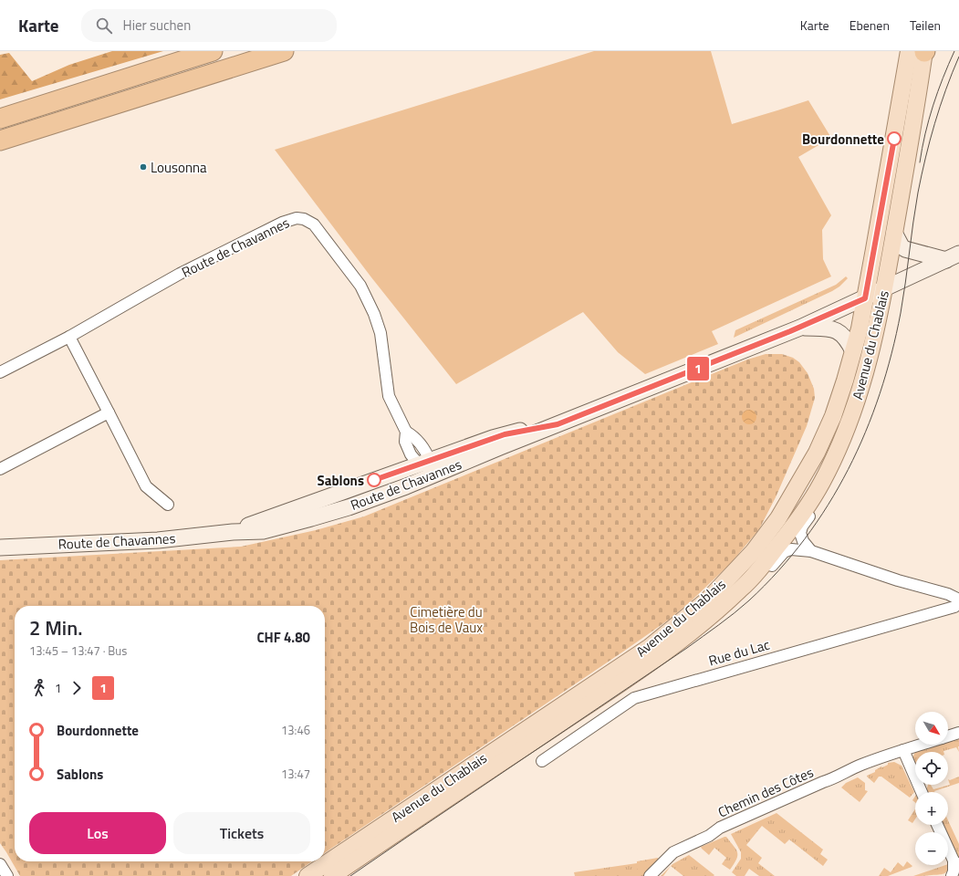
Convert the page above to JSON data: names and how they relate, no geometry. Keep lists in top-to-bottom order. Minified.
{"streets":{"main road":["Route de Chavannes","Avenue du Chablais"],"street":["Rue du Lac","Chemin des Côtes"]},"crossings":[["Route de Chavannes","Avenue du Chablais"]],"parks":["Cimetière du Bois de Vaux"],"places":["Bourdonnette","Lousonna","Sablons"],"lines":["bus line 1"],"north":"bottom right","page":{"header":"Karte","search":"Hier suchen","nav":["Karte","Ebenen","Teilen"],"on_map":"1","heading":["2 Min.","13:45 – 13:47 · Bus","CHF 4.80"],"legs":["1","1"],"list":[{"name":"Bourdonnette","value":"13:46"},{"name":"Sablons","value":"13:47"}],"map_buttons":["+","−"],"buttons":["Los","Tickets"]}}
